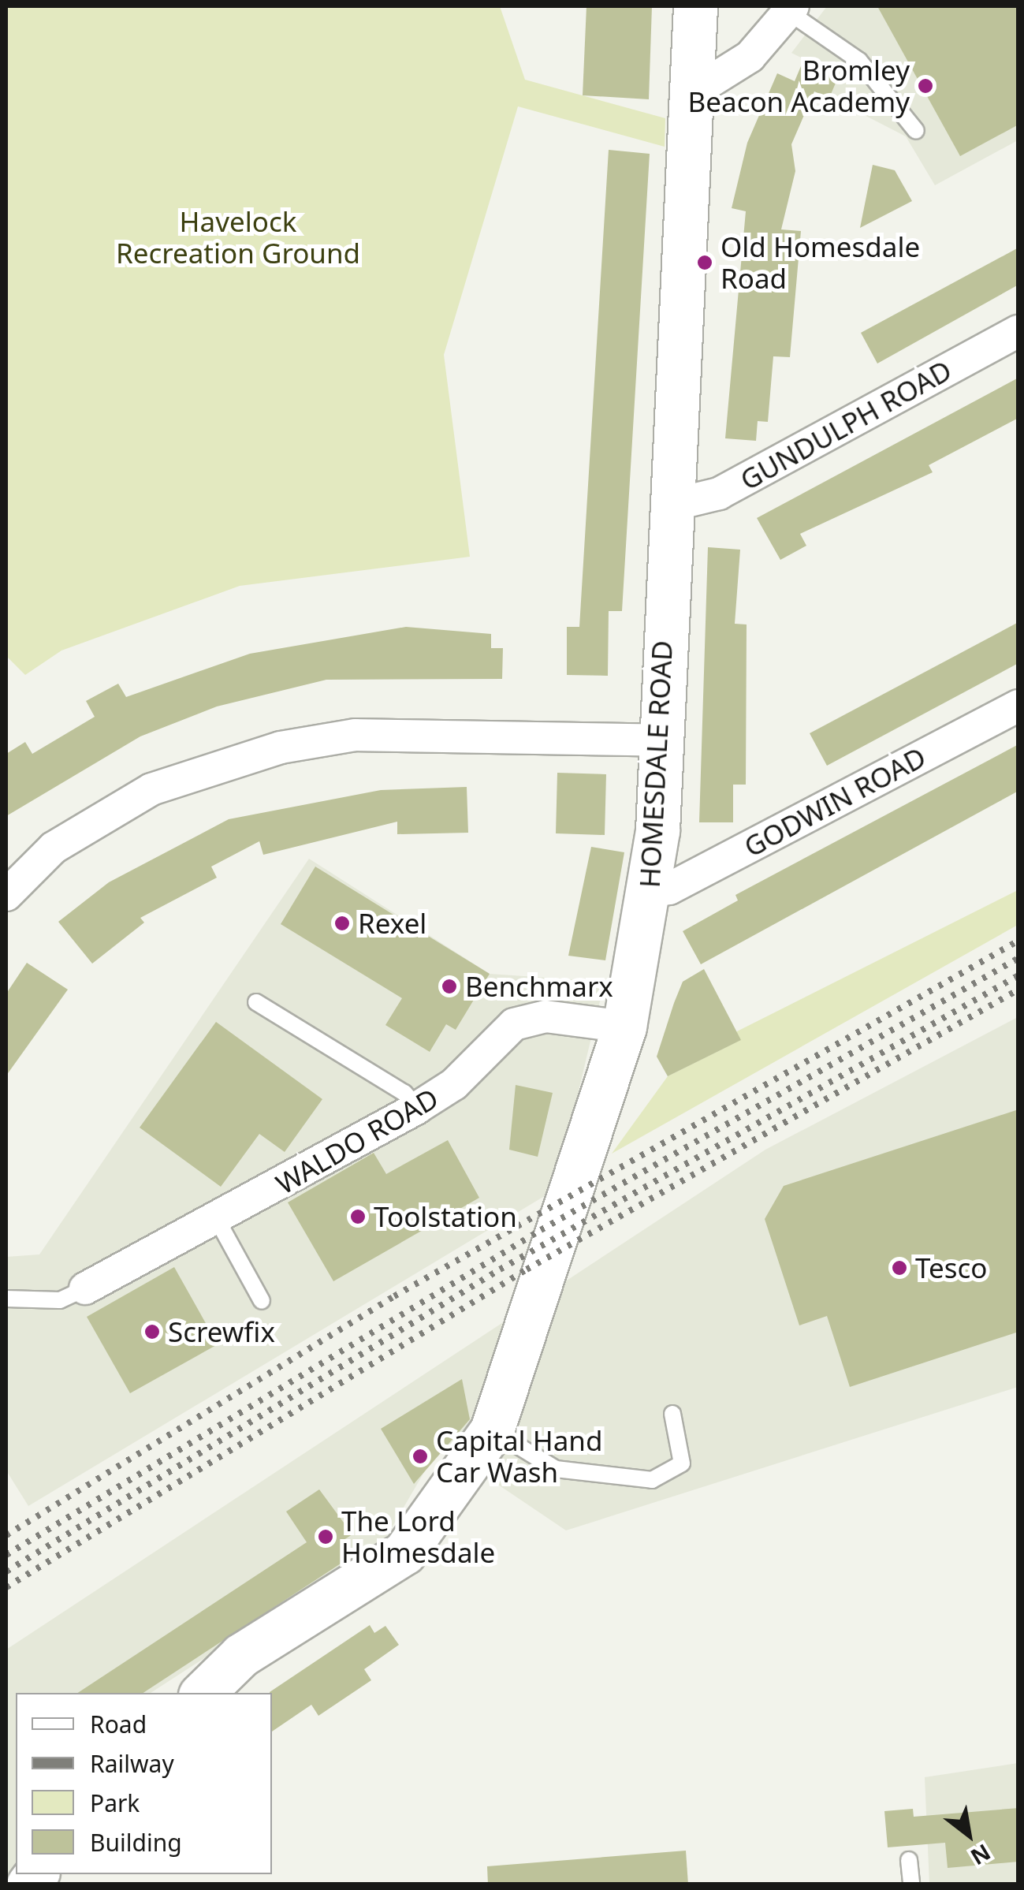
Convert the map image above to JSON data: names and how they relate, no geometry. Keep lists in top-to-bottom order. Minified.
{"streets":{"main road":["HOMESDALE ROAD"],"street":["GUNDULPH ROAD","GODWIN ROAD","WALDO ROAD"]},"crossings":[["GUNDULPH ROAD","HOMESDALE ROAD"],["HOMESDALE ROAD","GODWIN ROAD"],["HOMESDALE ROAD","WALDO ROAD"]],"parks":["Havelock Recreation Ground"],"places":["Bromley Beacon Academy","Old Homesdale Road","Rexel","Benchmarx","Toolstation","Tesco","Screwfix","Capital Hand Car Wash","The Lord Holmesdale"],"legend":["Road","Railway","Park","Building"],"north":"bottom right"}
